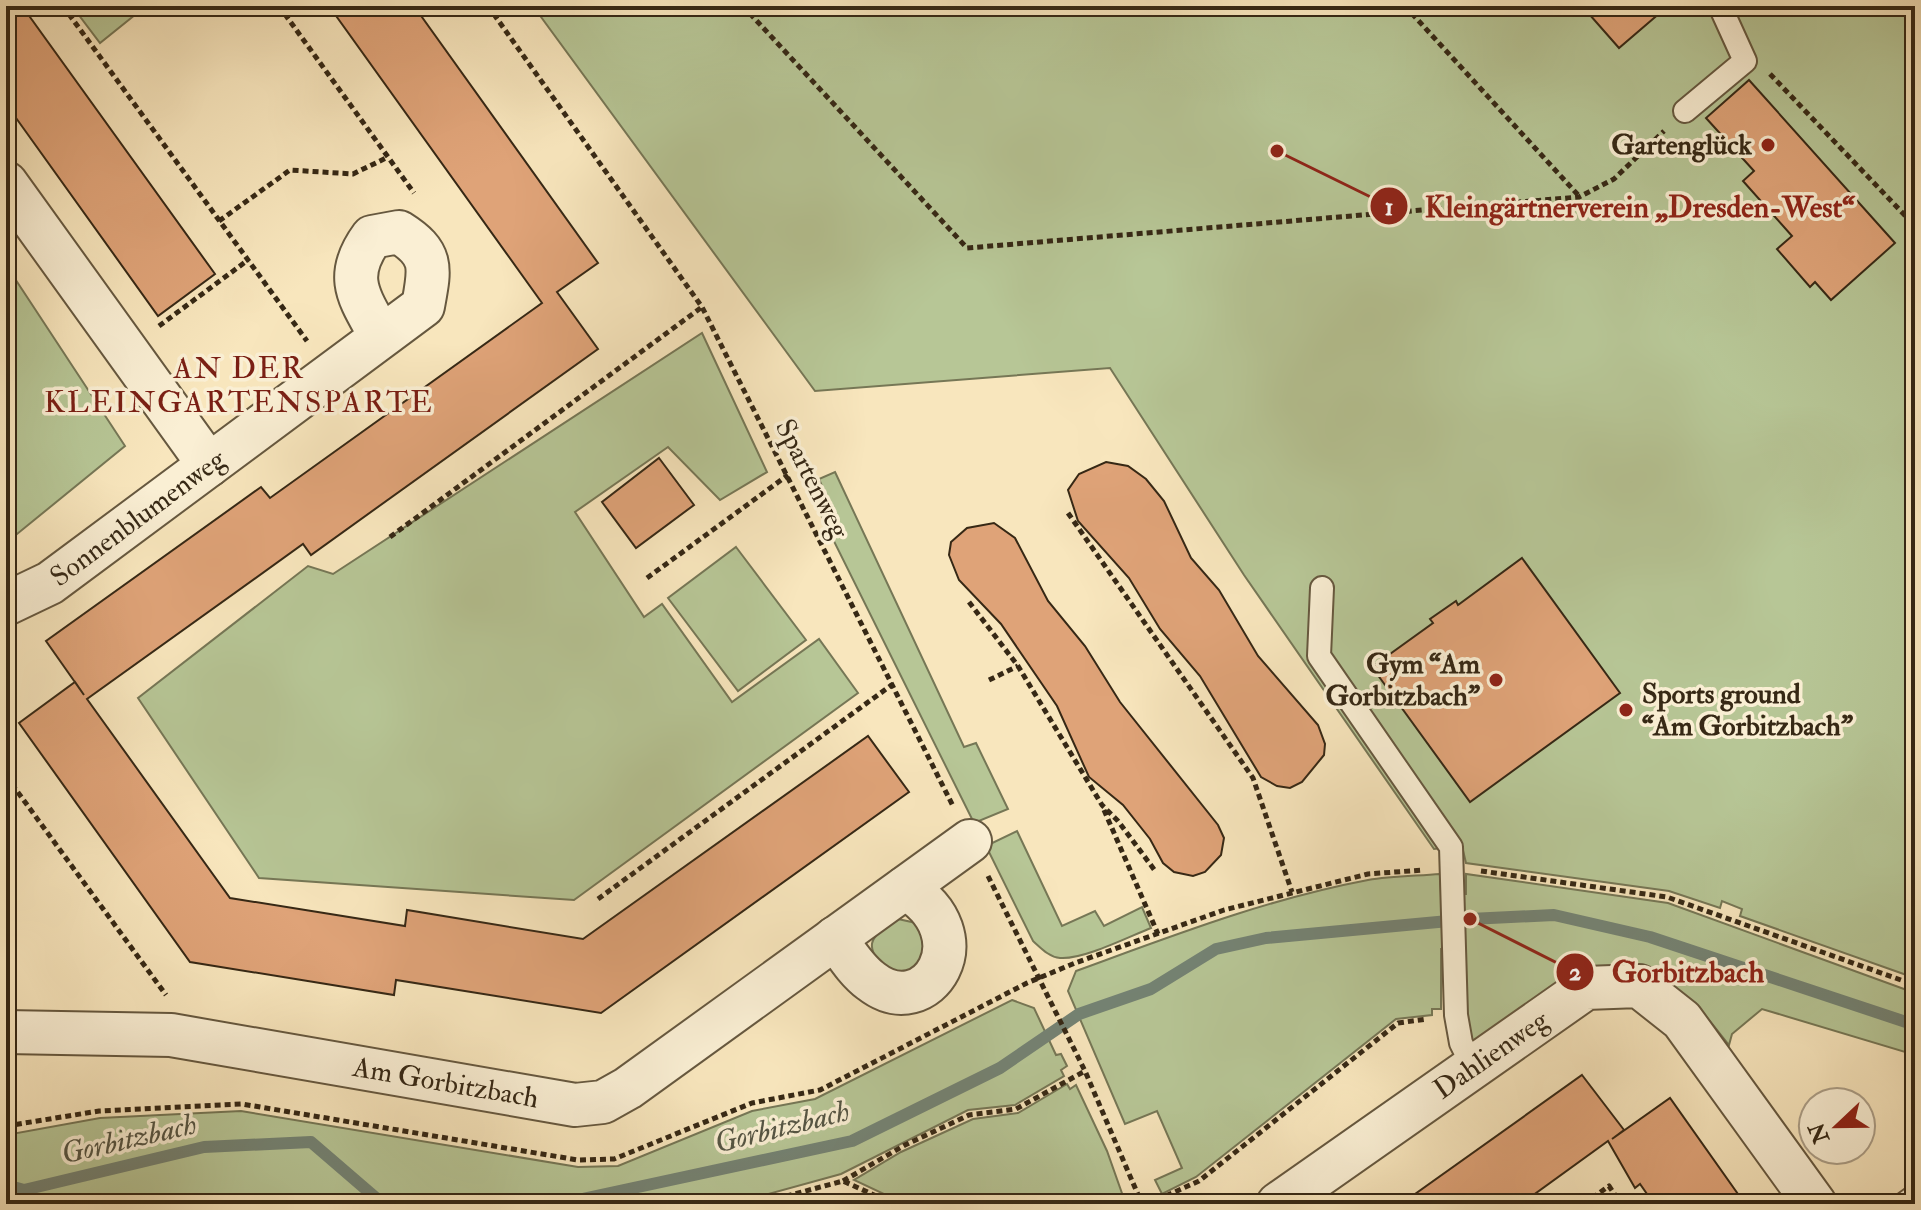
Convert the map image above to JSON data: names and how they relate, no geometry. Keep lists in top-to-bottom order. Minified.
{"streets":{"street":["Sonnenblumenweg","Dahlienweg","Am Gorbitzbach"],"path":["Spartenweg"]},"crossings":[["Spartenweg","Am Gorbitzbach"]],"districts":["AN DER KLEINGARTENSPARTE"],"water":["Gorbitzbach"],"places":["Gartenglück","Kleingärtnerverein „Dresden-West“","Gym “Am Gorbitzbach”","Sports ground “Am Gorbitzbach”","Gorbitzbach"],"north":"left"}
